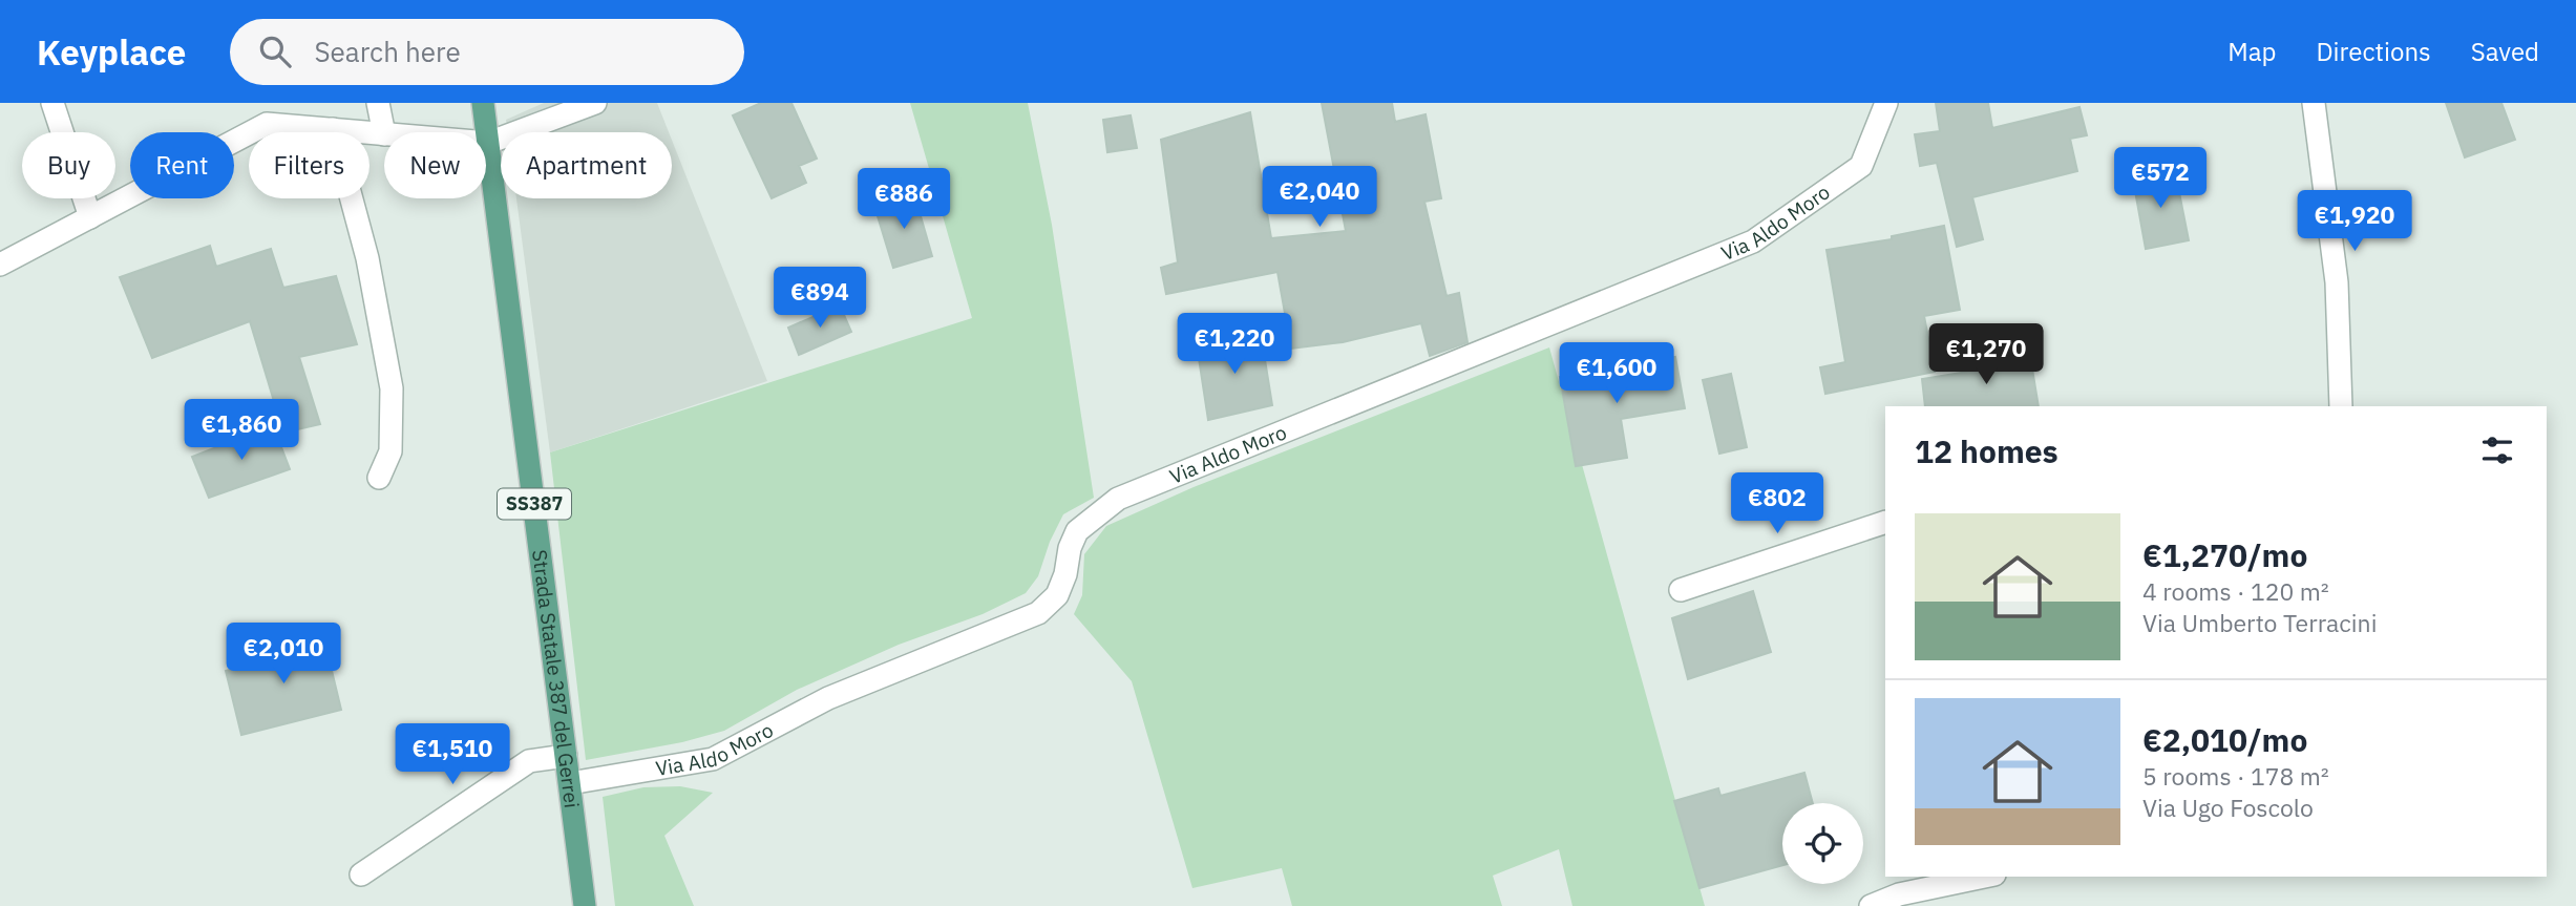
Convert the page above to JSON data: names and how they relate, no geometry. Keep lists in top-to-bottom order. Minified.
{"streets":{"main road":["SS387","Strada Statale 387 del Gerrei"],"street":["Via Aldo Moro"]},"crossings":[["Via Aldo Moro","Strada Statale 387 del Gerrei"]],"page":{"header":"Keyplace","search":"Search here","nav":["Map","Directions","Saved"],"chip":["Buy","Rent","Filters","New","Apartment"],"price":["€572","€2,040","€886","€1,920","€894","€1,220","€1,270","€1,600","€1,860","€802","€2,010","€1,510"],"heading":"12 homes","list":[{"name":"€1,270/mo","note":"4 rooms · 120 m² · Via Umberto Terracini"},{"name":"€2,010/mo","note":"5 rooms · 178 m² · Via Ugo Foscolo"}]}}
